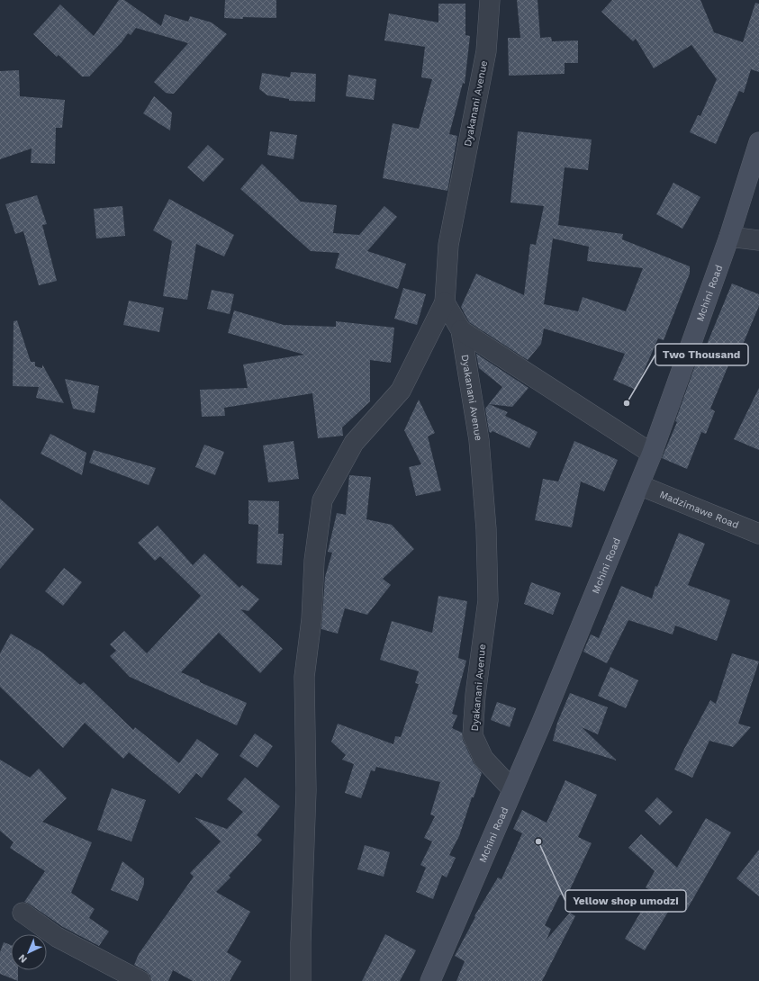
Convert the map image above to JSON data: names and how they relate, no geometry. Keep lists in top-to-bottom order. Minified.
{"streets":{"street":["Dyakanani Avenue","Mchini Road","Madzimawe Road"]},"crossings":[["Dyakanani Avenue","Mchini Road"],["Mchini Road","Madzimawe Road"]],"places":["Two Thousand","Yellow shop umodzi"],"north":"bottom left"}
